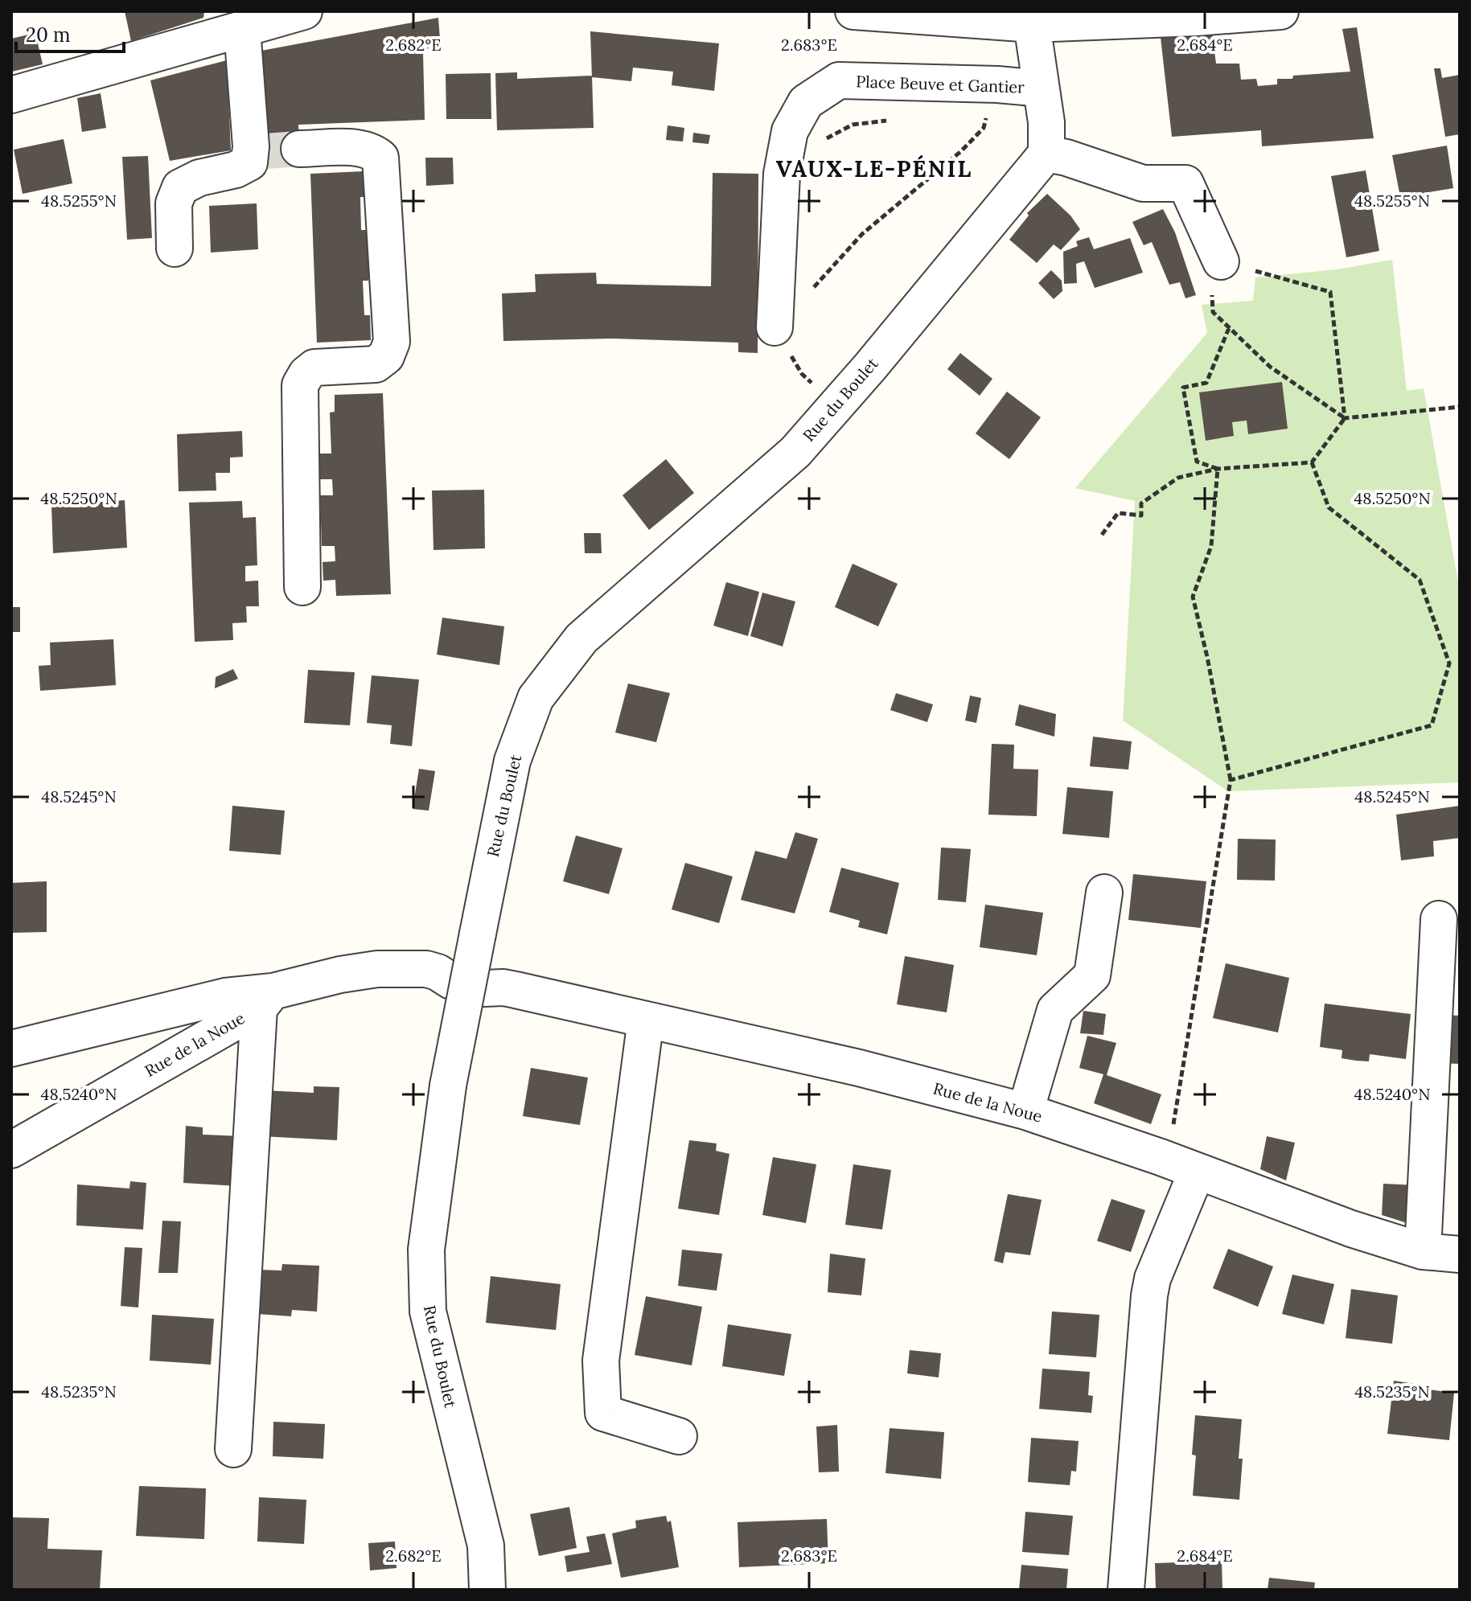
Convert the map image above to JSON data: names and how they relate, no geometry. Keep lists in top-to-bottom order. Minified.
{"streets":{"street":["Place Beuve et Gantier","Rue du Boulet","Rue de la Noue"]},"districts":["VAUX-LE-PÉNIL"],"scale_bar":"20 m","coordinates":["2.682°E","2.683°E","2.684°E","48.5255°N","48.5250°N","48.5245°N","48.5240°N","48.5235°N"]}
